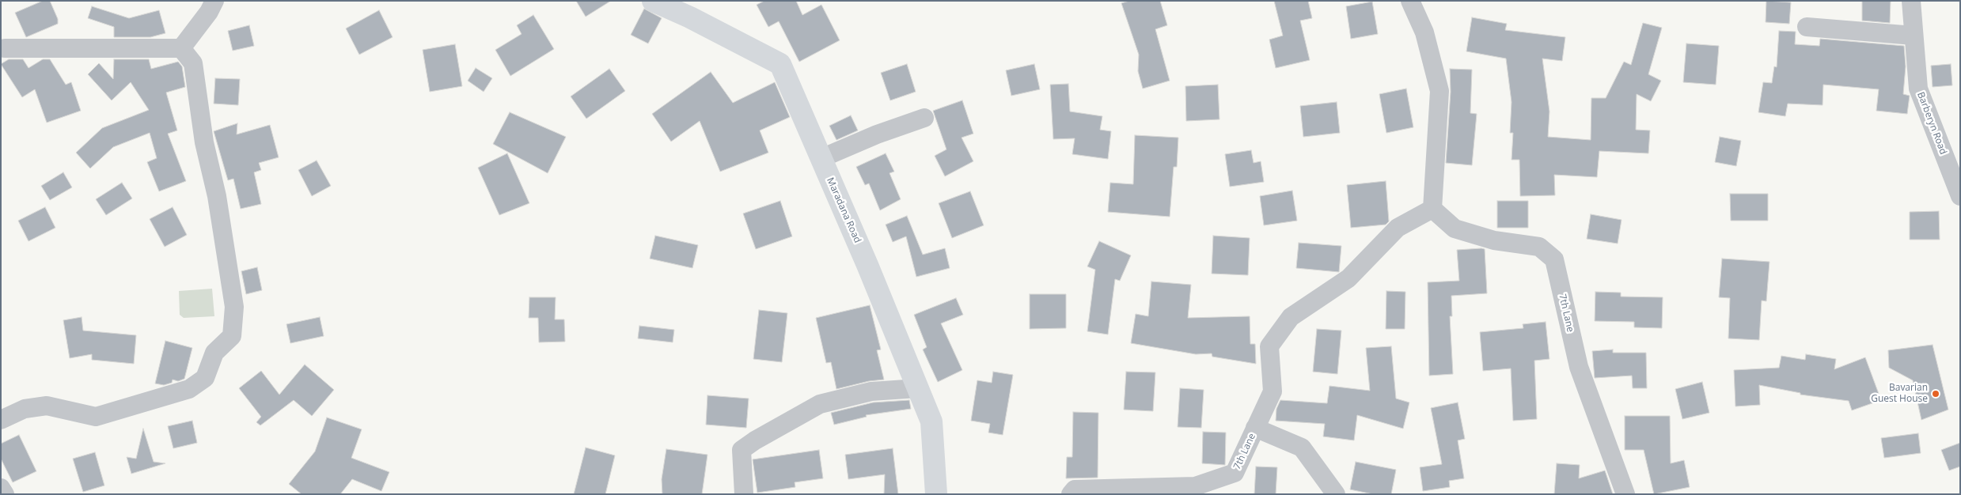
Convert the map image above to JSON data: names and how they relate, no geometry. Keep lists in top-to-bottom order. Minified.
{"streets":{"street":["Barberyn Road","Maradana Road","7th Lane"]},"places":["Bavarian Guest House"]}
